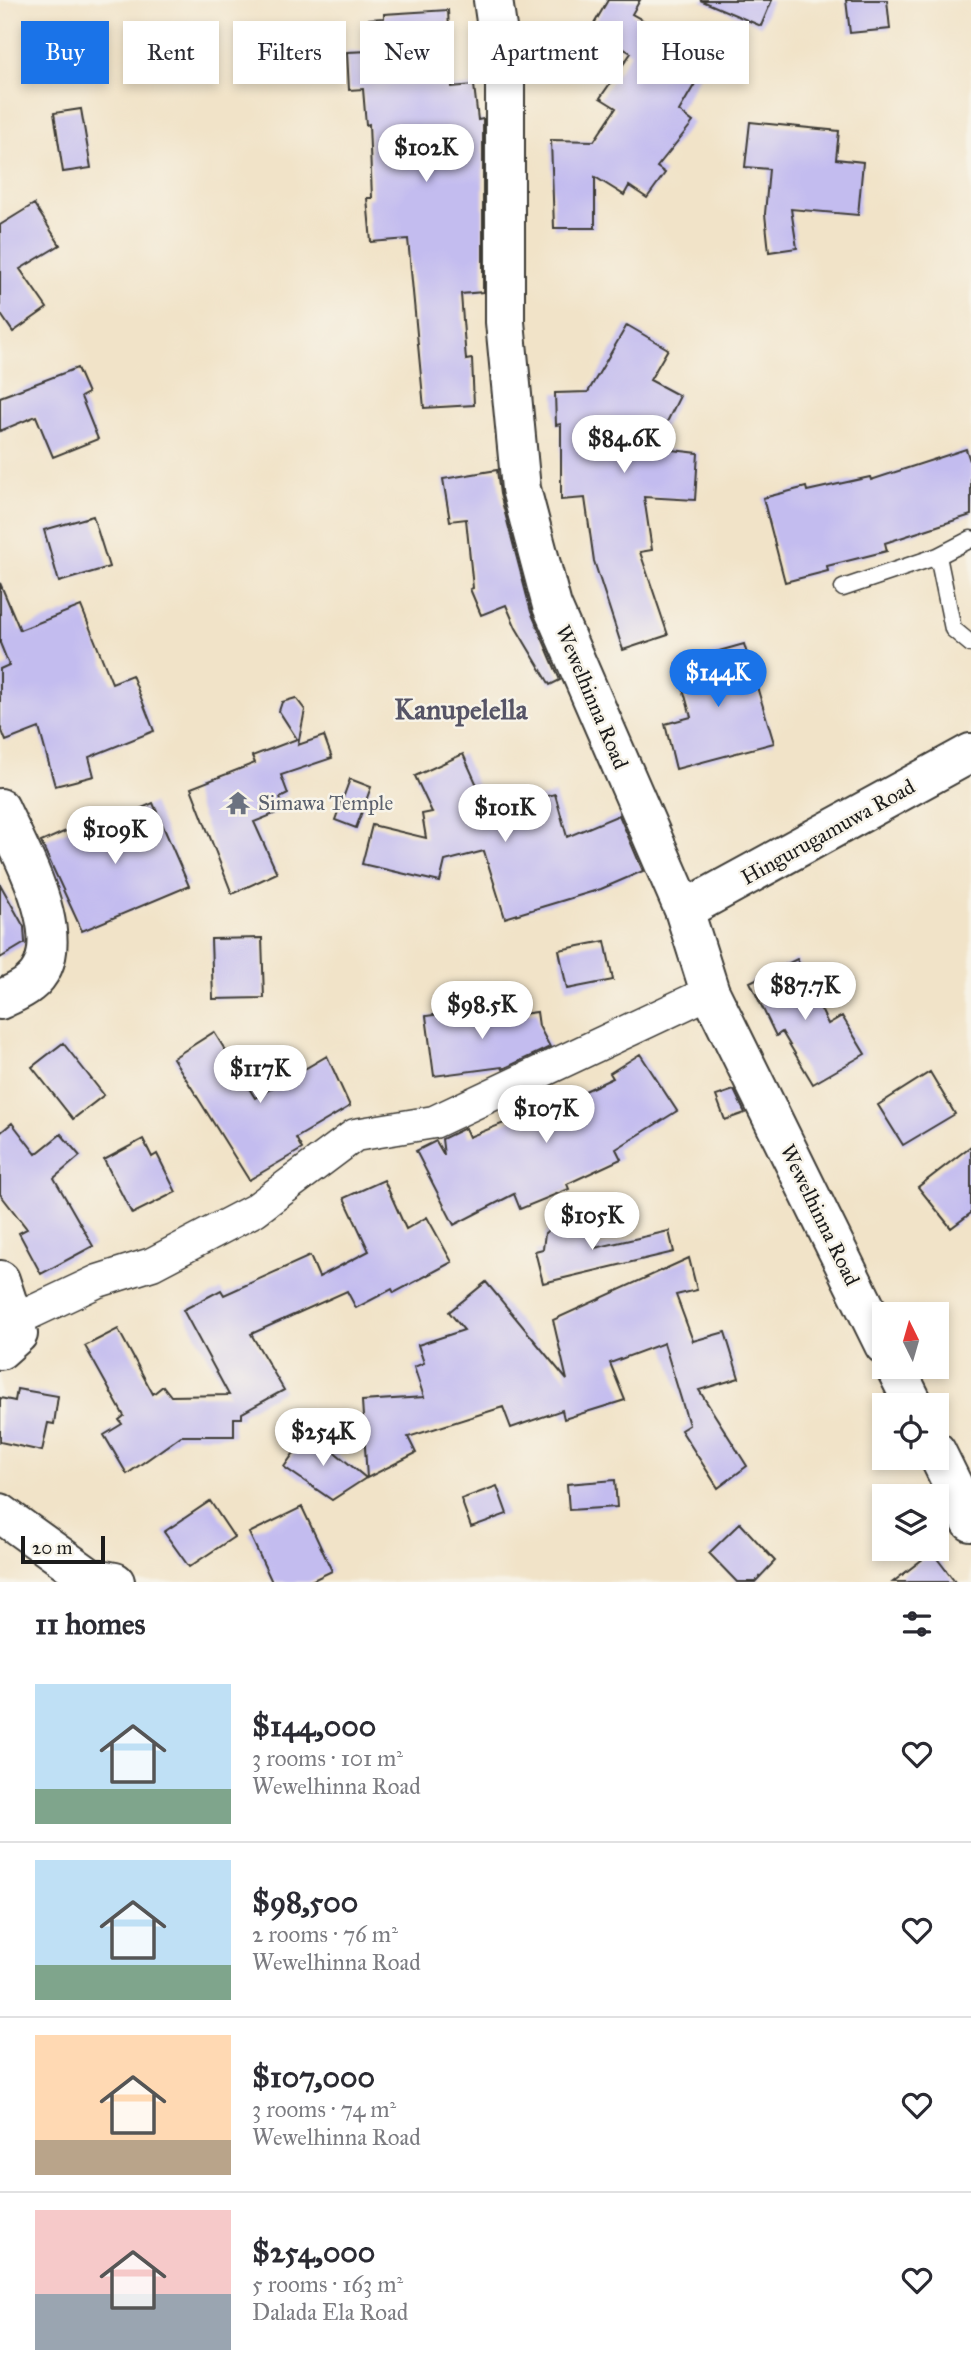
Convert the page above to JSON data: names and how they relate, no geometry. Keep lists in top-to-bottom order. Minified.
{"streets":{"street":["Wewelhinna Road","Hingurugamuwa Road"]},"crossings":[["Wewelhinna Road","Hingurugamuwa Road"]],"districts":["Kanupelella"],"places":{"temple":["Simawa Temple"]},"scale_bar":"20 m","north":"top","page":{"chip":["Buy","Rent","Filters","New","Apartment","House"],"price":["$102K","$84.6K","$144K","$101K","$109K","$87.7K","$98.5K","$117K","$107K","$105K","$254K"],"scale":"20 m","heading":"11 homes","list":[{"name":"$144,000","note":"3 rooms · 101 m² · Wewelhinna Road"},{"name":"$98,500","note":"2 rooms · 76 m² · Wewelhinna Road"},{"name":"$107,000","note":"3 rooms · 74 m² · Wewelhinna Road"},{"name":"$254,000","note":"5 rooms · 163 m² · Dalada Ela Road"}]}}
